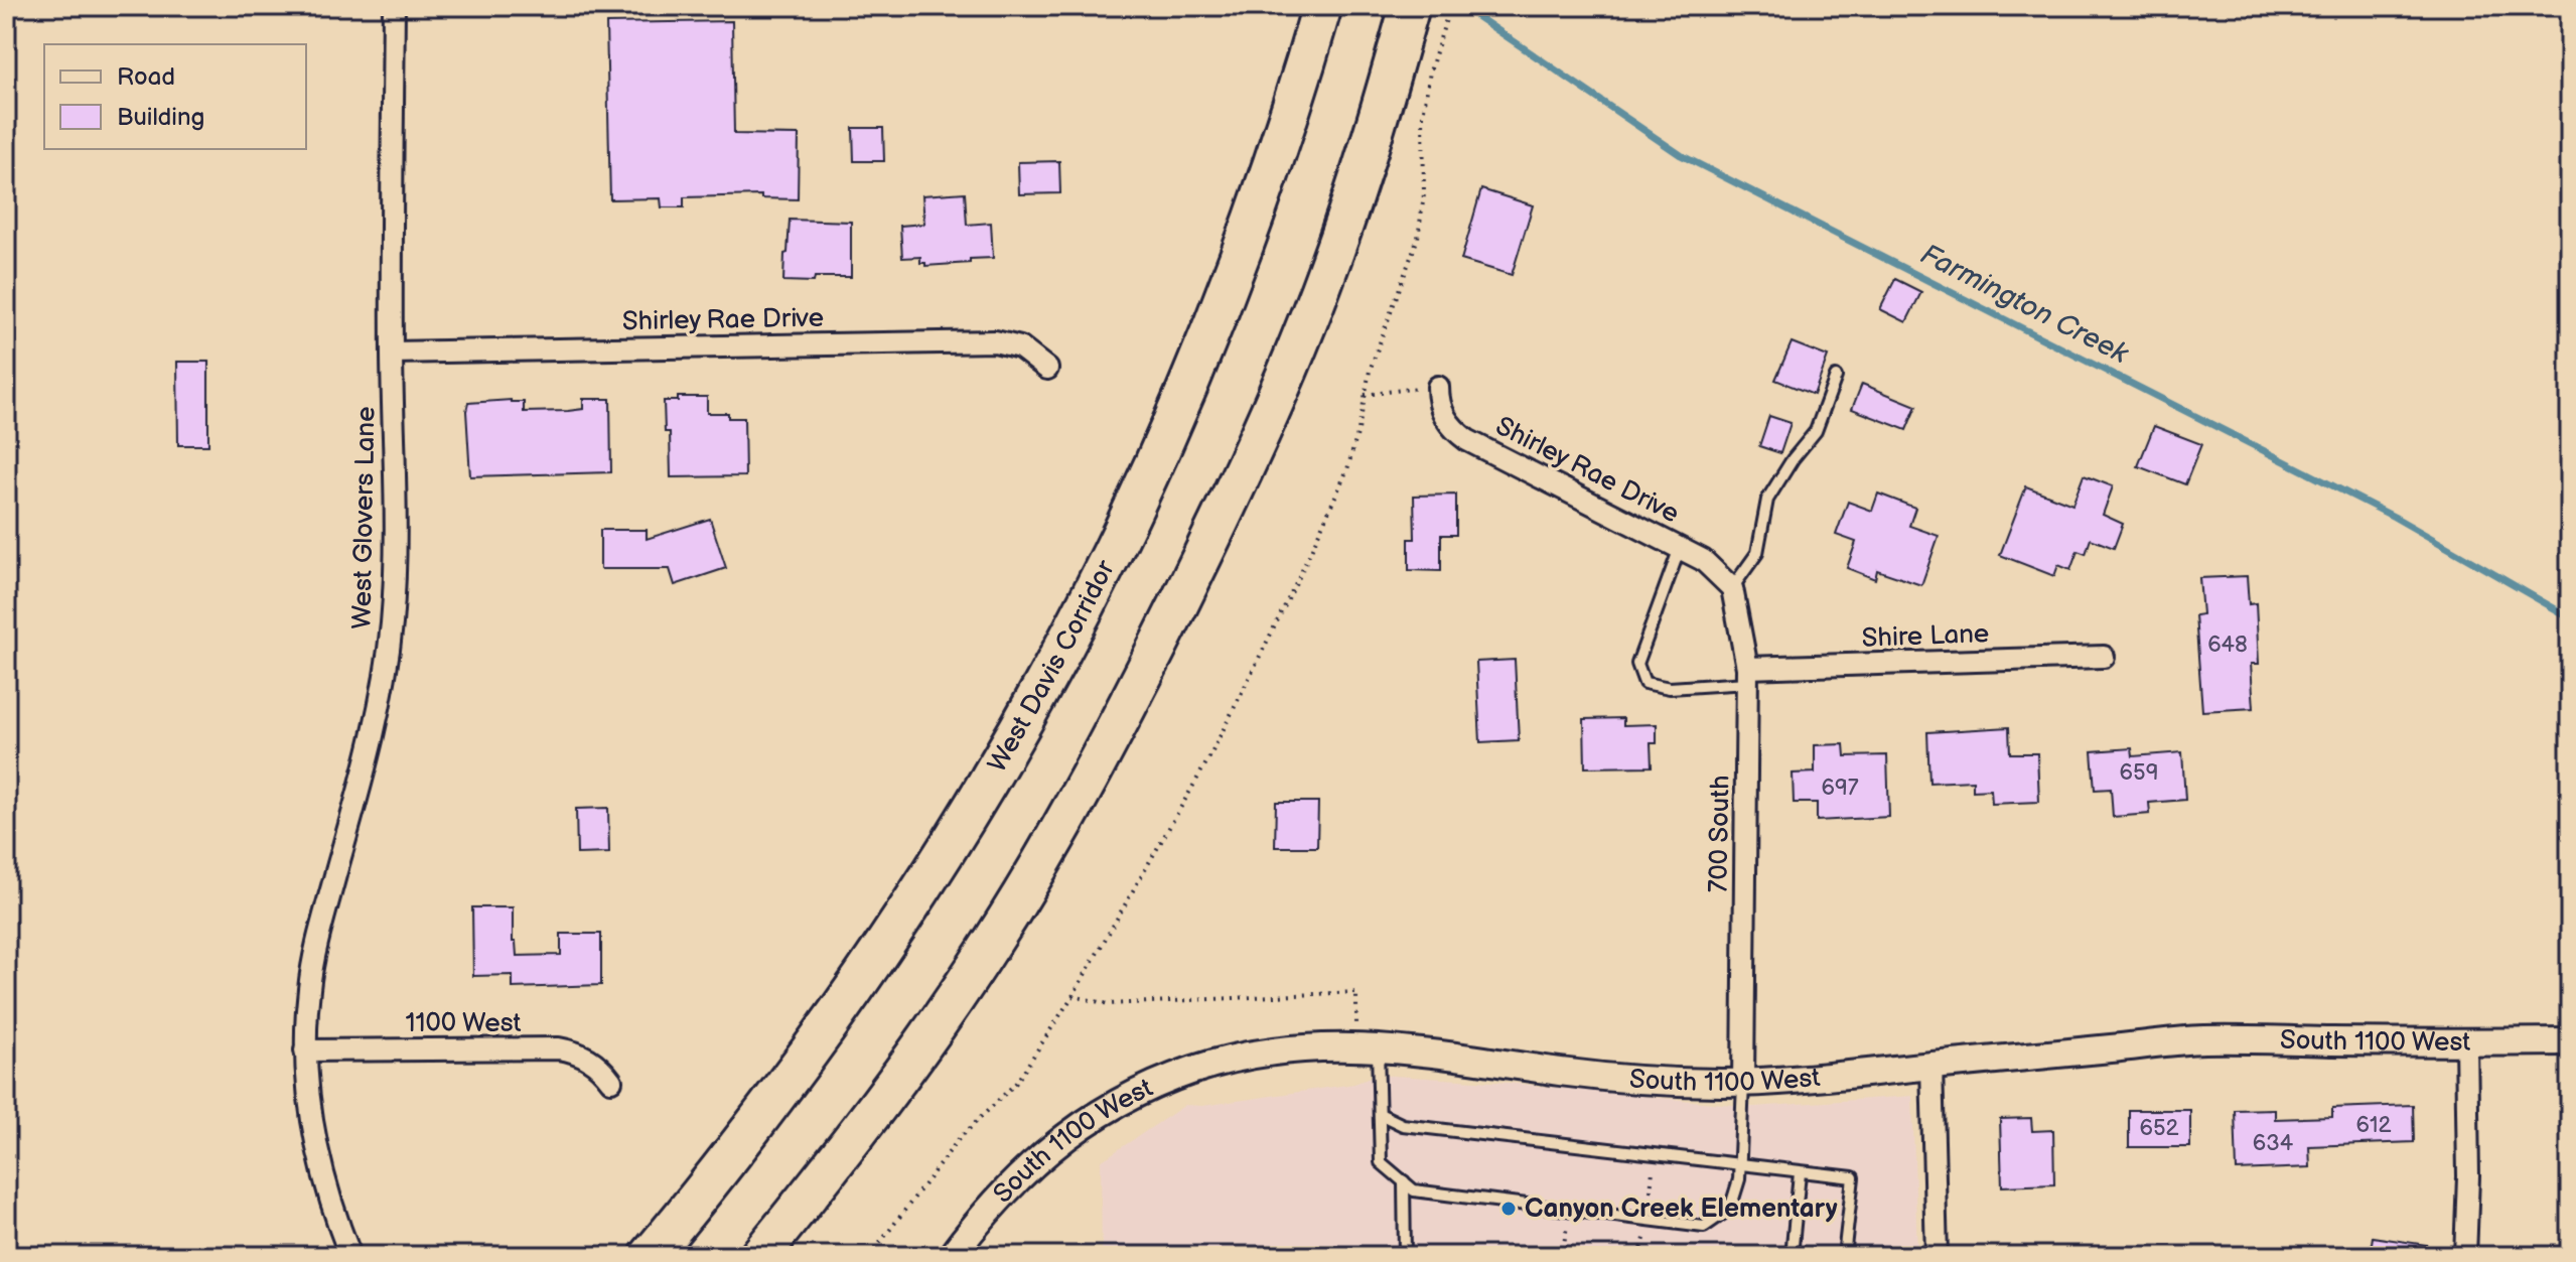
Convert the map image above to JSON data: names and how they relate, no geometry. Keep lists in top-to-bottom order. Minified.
{"streets":{"highway":["West Davis Corridor"],"street":["Shirley Rae Drive","West Glovers Lane","Shire Lane","700 South","1100 West","South 1100 West"]},"crossings":[["Shirley Rae Drive","West Glovers Lane"],["Shirley Rae Drive","700 South"],["West Glovers Lane","1100 West"],["Shire Lane","700 South"],["700 South","South 1100 West"]],"water":["Farmington Creek"],"places":["Canyon Creek Elementary"],"house_numbers":["648","659","697","612","652","634"],"legend":["Road","Building"]}
